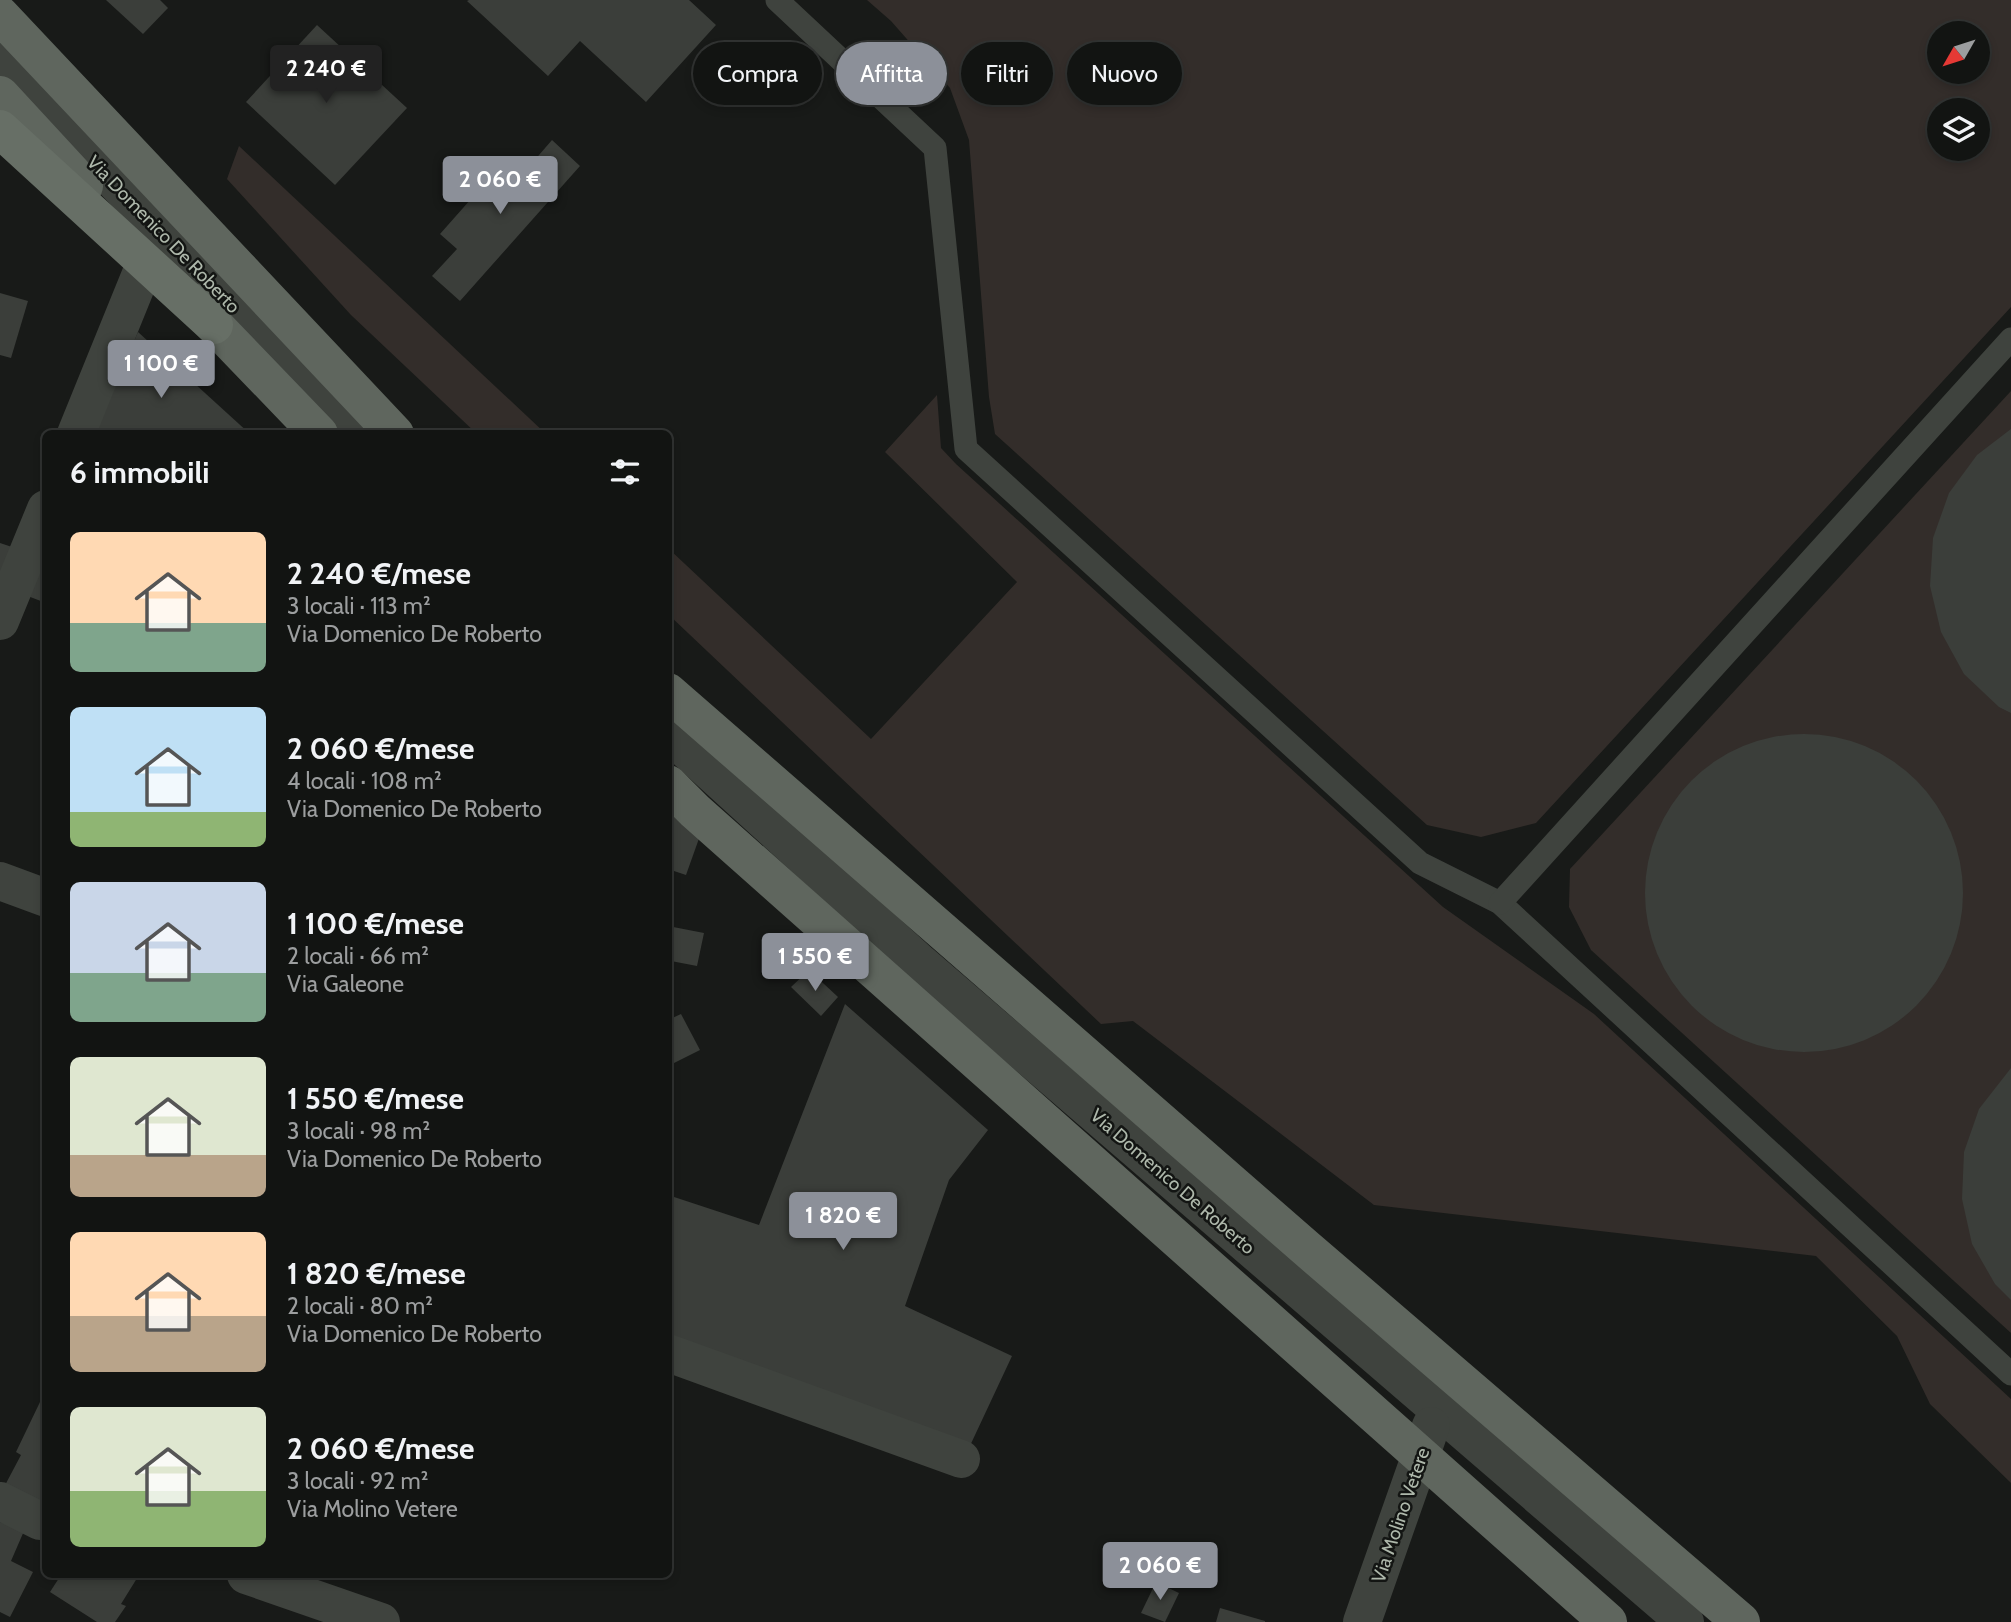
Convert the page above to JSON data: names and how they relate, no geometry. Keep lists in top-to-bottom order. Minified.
{"streets":{"street":["Via Domenico De Roberto","Via Molino Vetere"]},"crossings":[["Via Domenico De Roberto","Via Molino Vetere"]],"north":"bottom left","page":{"chip":["Compra","Affitta","Filtri","Nuovo"],"price":["2 240 €","2 060 €","1 100 €","1 550 €","1 820 €","2 060 €"],"heading":"6 immobili","list":[{"name":"2 240 €/mese","note":"3 locali · 113 m² · Via Domenico De Roberto"},{"name":"2 060 €/mese","note":"4 locali · 108 m² · Via Domenico De Roberto"},{"name":"1 100 €/mese","note":"2 locali · 66 m² · Via Galeone"},{"name":"1 550 €/mese","note":"3 locali · 98 m² · Via Domenico De Roberto"},{"name":"1 820 €/mese","note":"2 locali · 80 m² · Via Domenico De Roberto"},{"name":"2 060 €/mese","note":"3 locali · 92 m² · Via Molino Vetere"}]}}
